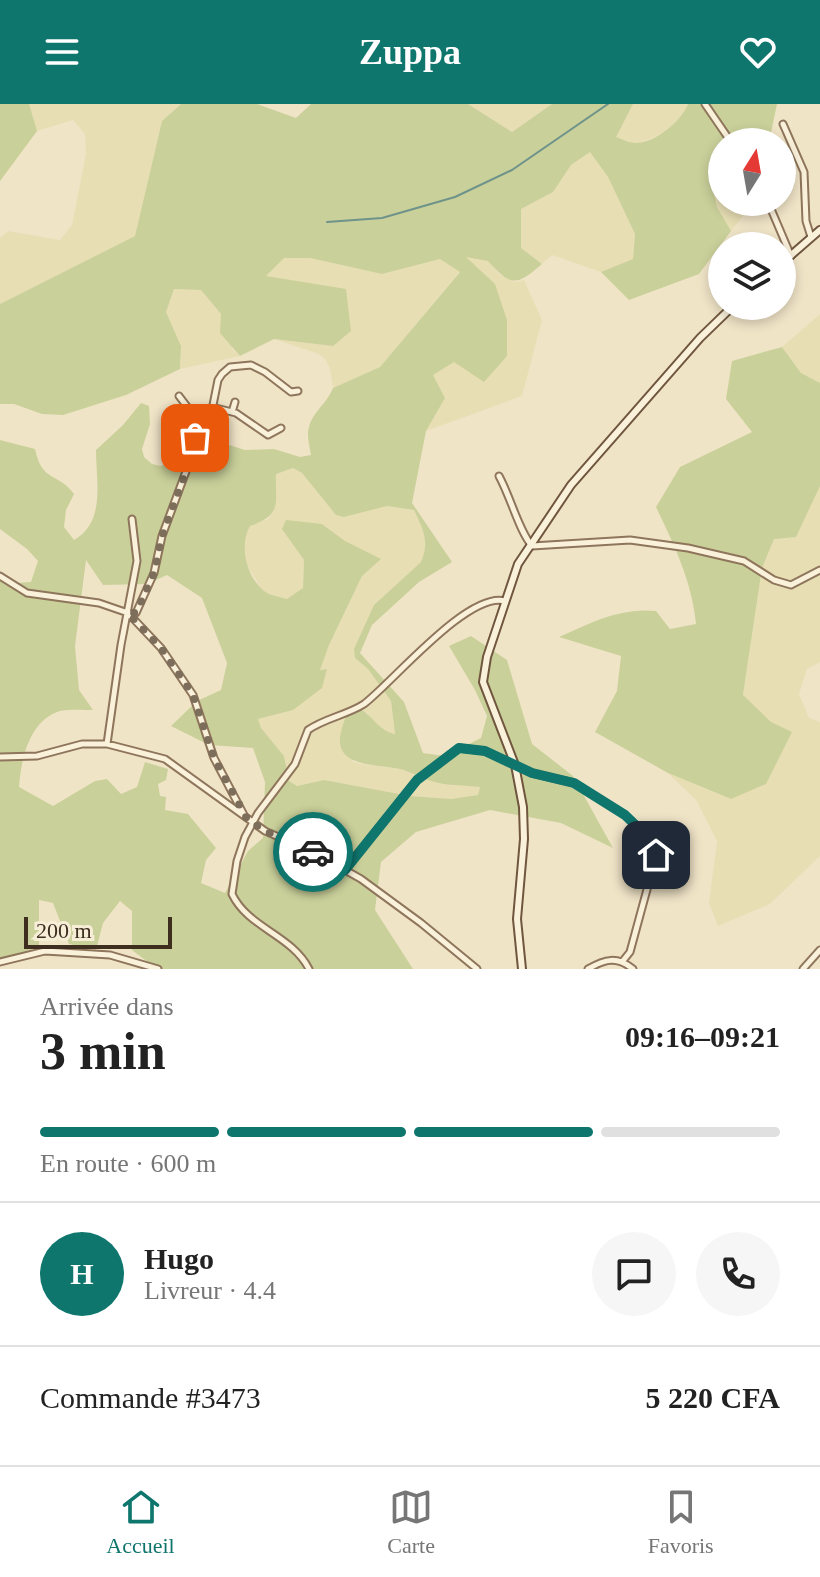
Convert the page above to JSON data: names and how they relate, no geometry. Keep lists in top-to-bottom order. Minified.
{"scale_bar":"200 m","north":"top","page":{"header":"Zuppa","scale":"200 m","heading":["3 min","Arrivée dans","09:16–09:21"],"panel":["Hugo","Livreur · 4.4","Commande #3473","5 220 CFA"],"bar":"En route · 600 m","round":"H","tabs":["Accueil","Carte","Favoris"]}}
